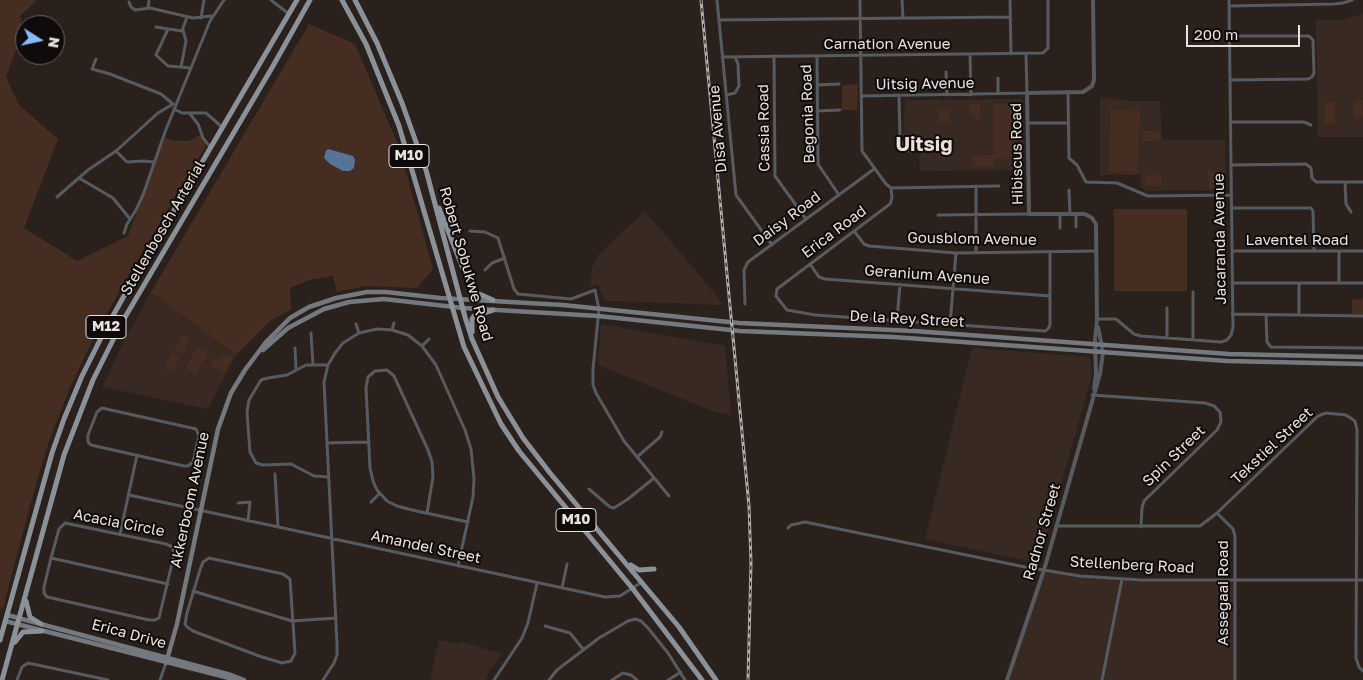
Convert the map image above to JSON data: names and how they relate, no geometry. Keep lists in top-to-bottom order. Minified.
{"streets":{"main road":["M10","Stellenbosch Arterial","Robert Sobukwe Road","De la Rey Street","M12","Akkerboom Avenue","Erica Drive"],"street":["Carnation Avenue","Uitsig Avenue","Begonia Road","Cassia Road","Disa Avenue","Hibiscus Road","Daisy Road","Erica Road","Gousblom Avenue","Jacaranda Avenue","Laventel Road","Geranium Avenue","Tekstiel Street","Spin Street","Acacia Circle","Radnor Street","Amandel Street","Stellenberg Road","Assegaai Road"]},"crossings":[["Carnation Avenue","Begonia Road"],["Carnation Avenue","Cassia Road"],["Carnation Avenue","Disa Avenue"],["Uitsig Avenue","Hibiscus Road"],["Uitsig Avenue","Daisy Road"],["Uitsig Avenue","Erica Road"],["Begonia Road","Daisy Road"],["Cassia Road","Daisy Road"],["Disa Avenue","Daisy Road"],["Stellenbosch Arterial","Erica Drive"],["Erica Road","Gousblom Avenue"],["Erica Road","Geranium Avenue"],["Jacaranda Avenue","Laventel Road"],["Robert Sobukwe Road","De la Rey Street"],["Robert Sobukwe Road","Akkerboom Avenue"],["Robert Sobukwe Road","Amandel Street"],["De la Rey Street","Akkerboom Avenue"],["De la Rey Street","Radnor Street"],["Tekstiel Street","Spin Street"],["Tekstiel Street","Radnor Street"],["Tekstiel Street","Stellenberg Road"],["Tekstiel Street","Assegaai Road"],["Spin Street","Radnor Street"],["Akkerboom Avenue","Amandel Street"],["Akkerboom Avenue","Erica Drive"],["Radnor Street","Stellenberg Road"],["Stellenberg Road","Assegaai Road"]],"districts":["Uitsig"],"scale_bar":"200 m","north":"right"}
